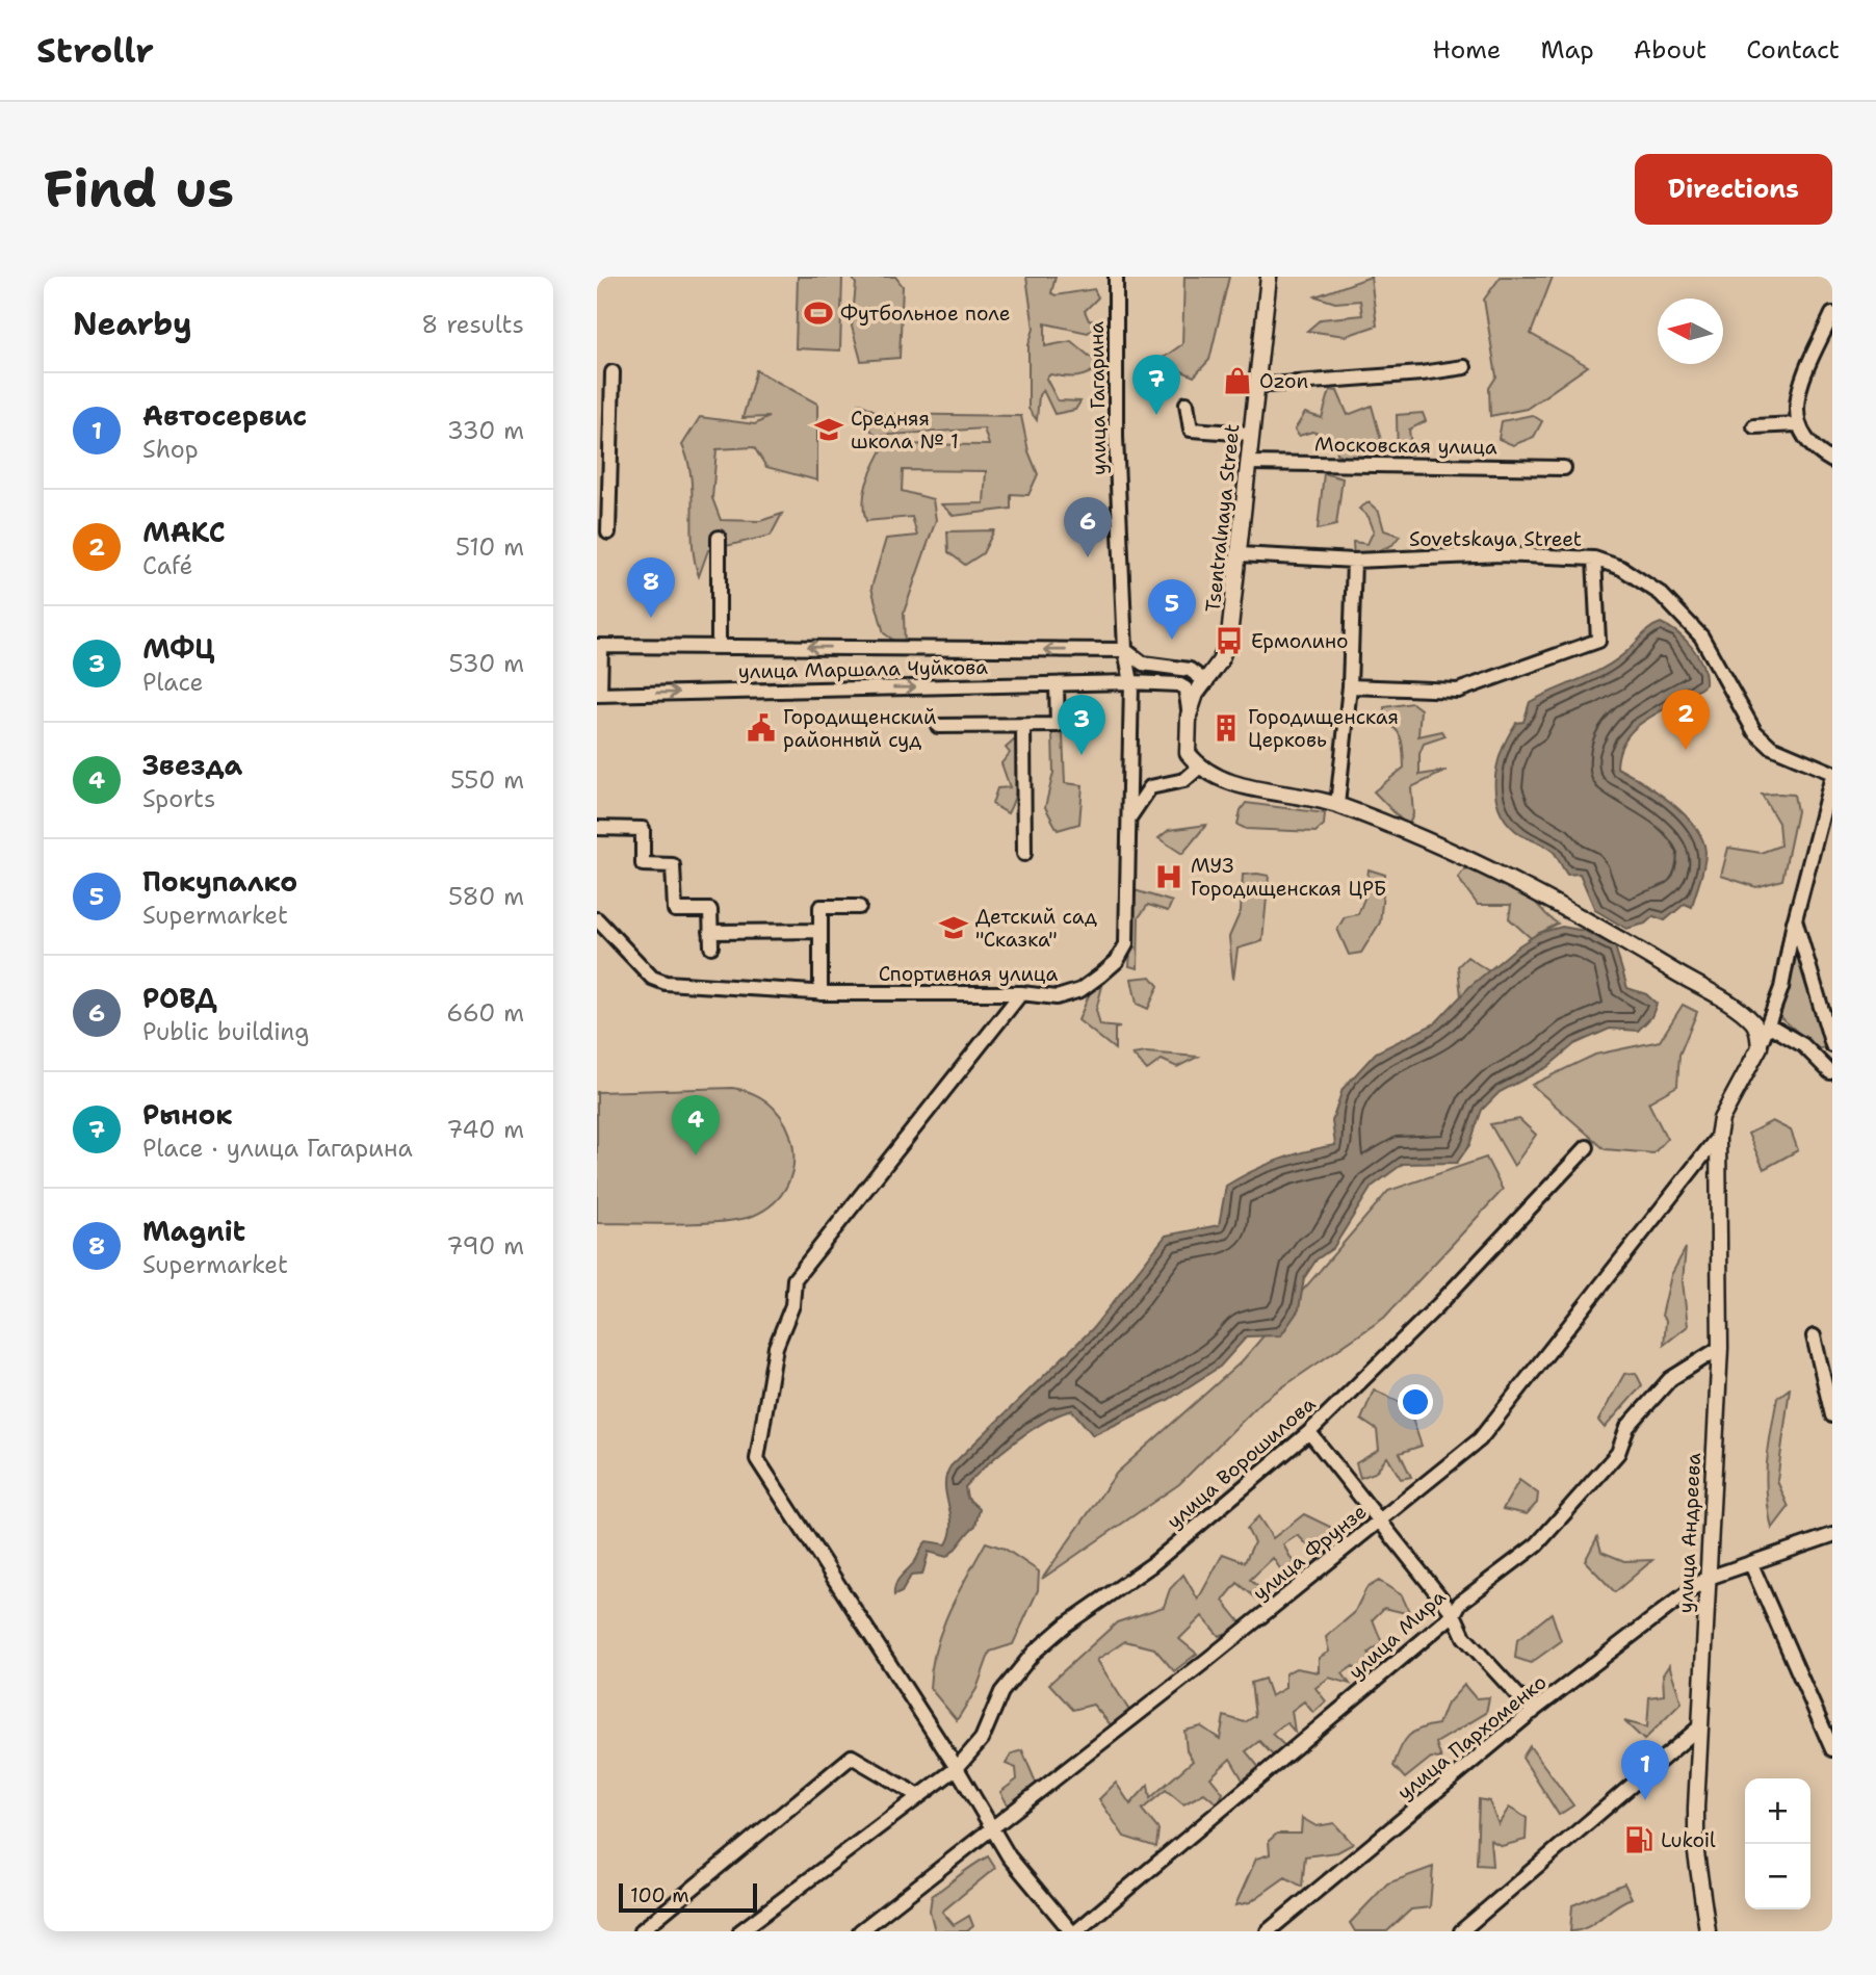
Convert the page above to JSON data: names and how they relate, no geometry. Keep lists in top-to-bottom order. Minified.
{"streets":{"main road":["Tsentralnaya Street","улица Андреева"],"street":["улица Гагарина","Московская улица","Sovetskaya Street","улица Маршала Чуйкова","Спортивная улица","улица Ворошилова","улица Фрунзе","улица Мира","улица Пархоменко"]},"crossings":[["улица Гагарина","улица Маршала Чуйкова"],["улица Гагарина","Спортивная улица"],["Московская улица","Tsentralnaya Street"],["Tsentralnaya Street","Sovetskaya Street"],["улица Маршала Чуйкова","Спортивная улица"],["улица Андреева","улица Фрунзе"],["улица Андреева","улица Мира"],["улица Андреева","улица Пархоменко"]],"places":{"sports":["Футбольное поле"],"shop":["Ozon"],"school or university":["Средняя школа № 1","Детский сад \"Сказка\""],"bus stop":["Ермолино"],"public building":["Городищенский районный суд"],"building":["Городищенская Церковь"],"hospital":["МУЗ Городищенская ЦРБ"],"fuel station":["Lukoil"]},"scale_bar":"100 m","north":"left","page":{"header":"Strollr","nav":["Home","Map","About","Contact"],"buttons":"Directions","title":"Find us","heading":["Nearby","8 results"],"pins":["7","6","8","5","2","3","4","1"],"list":[{"mark":"1","name":"Автосервис","note":"Shop","value":"330 m"},{"mark":"2","name":"МАКС","note":"Café","value":"510 m"},{"mark":"3","name":"МФЦ","note":"Place","value":"530 m"},{"mark":"4","name":"Звезда","note":"Sports","value":"550 m"},{"mark":"5","name":"Покупалко","note":"Supermarket","value":"580 m"},{"mark":"6","name":"РОВД","note":"Public building","value":"660 m"},{"mark":"7","name":"Рынок","note":"Place · улица Гагарина","value":"740 m"},{"mark":"8","name":"Magnit","note":"Supermarket","value":"790 m"}],"map_buttons":["+","−"],"scale":"100 m"}}
